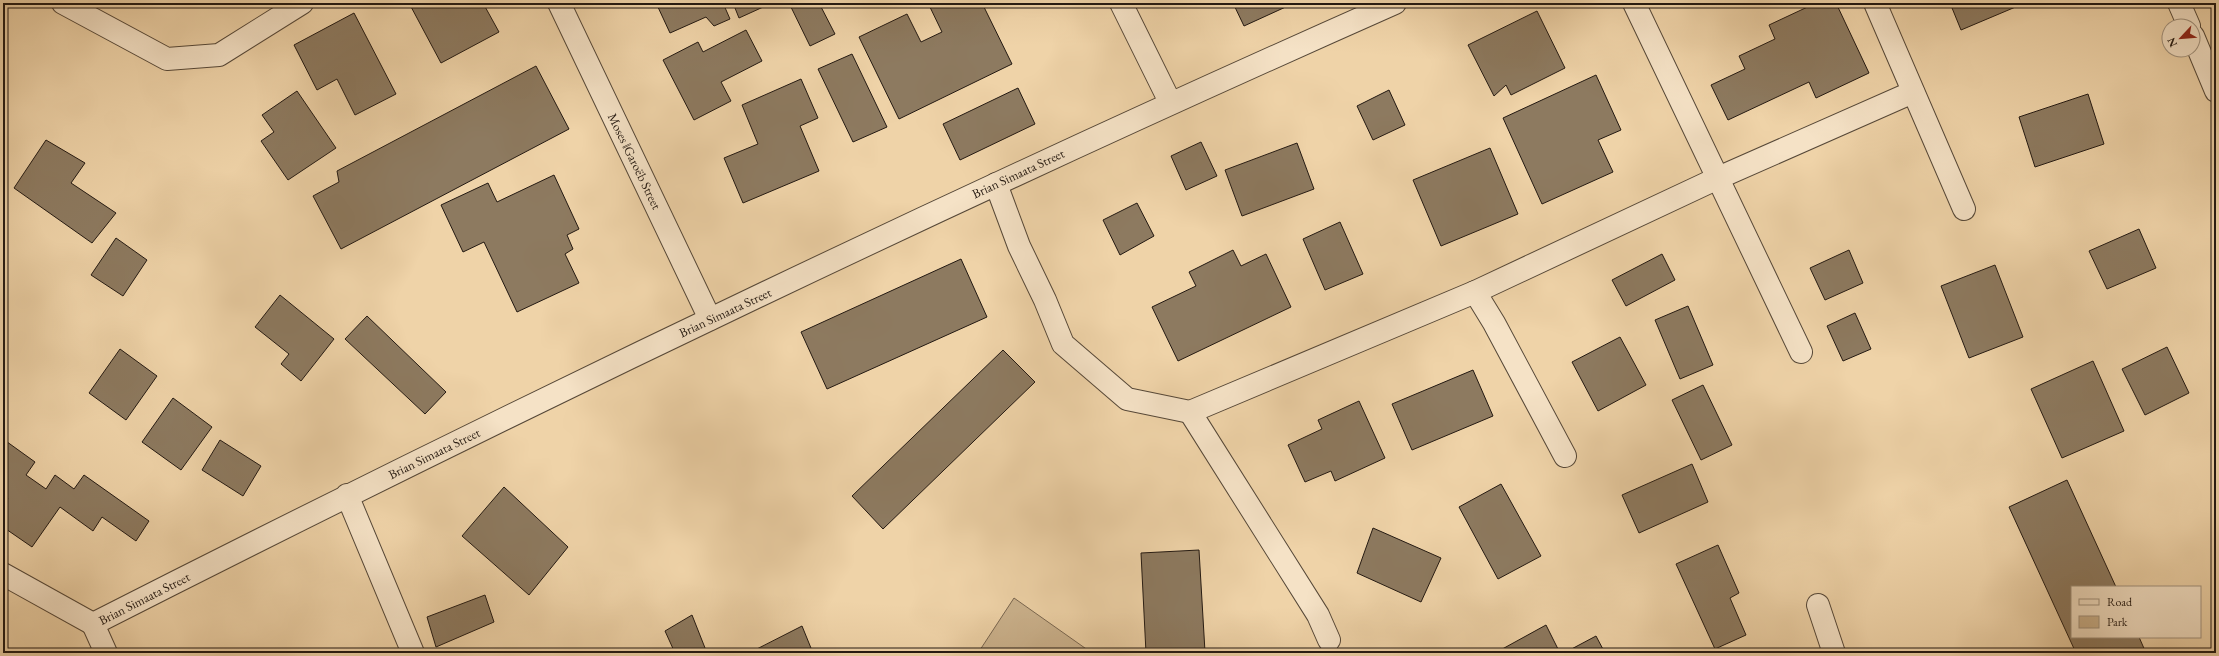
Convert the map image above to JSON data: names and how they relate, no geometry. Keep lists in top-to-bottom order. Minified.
{"streets":{"street":["Moses ǁGaroëb Street","Brian Simaata Street"]},"crossings":[["Moses ǁGaroëb Street","Brian Simaata Street"]],"legend":["Road","Park"],"north":"bottom left"}
